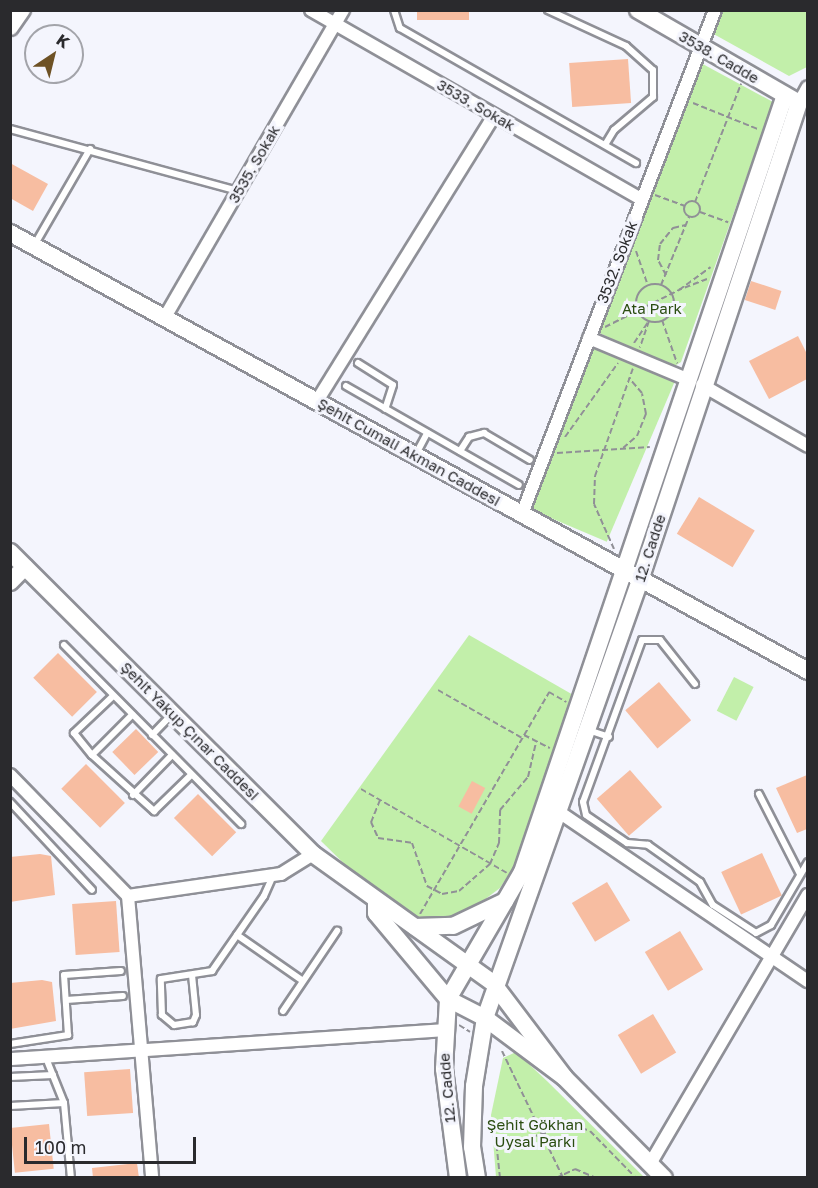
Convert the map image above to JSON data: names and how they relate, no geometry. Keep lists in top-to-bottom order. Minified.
{"streets":{"main road":["3538. Cadde","Şehit Cumali Akman Caddesi","12. Cadde","Şehit Yakup Çınar Caddesi"],"street":["3533. Sokak","3535. Sokak","3532. Sokak"]},"crossings":[["3538. Cadde","3532. Sokak"],["3538. Cadde","12. Cadde"],["3533. Sokak","3535. Sokak"],["3533. Sokak","3532. Sokak"],["3535. Sokak","Şehit Cumali Akman Caddesi"],["3532. Sokak","Şehit Cumali Akman Caddesi"],["Şehit Cumali Akman Caddesi","12. Cadde"],["12. Cadde","Şehit Yakup Çınar Caddesi"]],"parks":["Ata Park","Şehit Gökhan Uysal Parkı"],"scale_bar":"100 m","north":"top right"}
